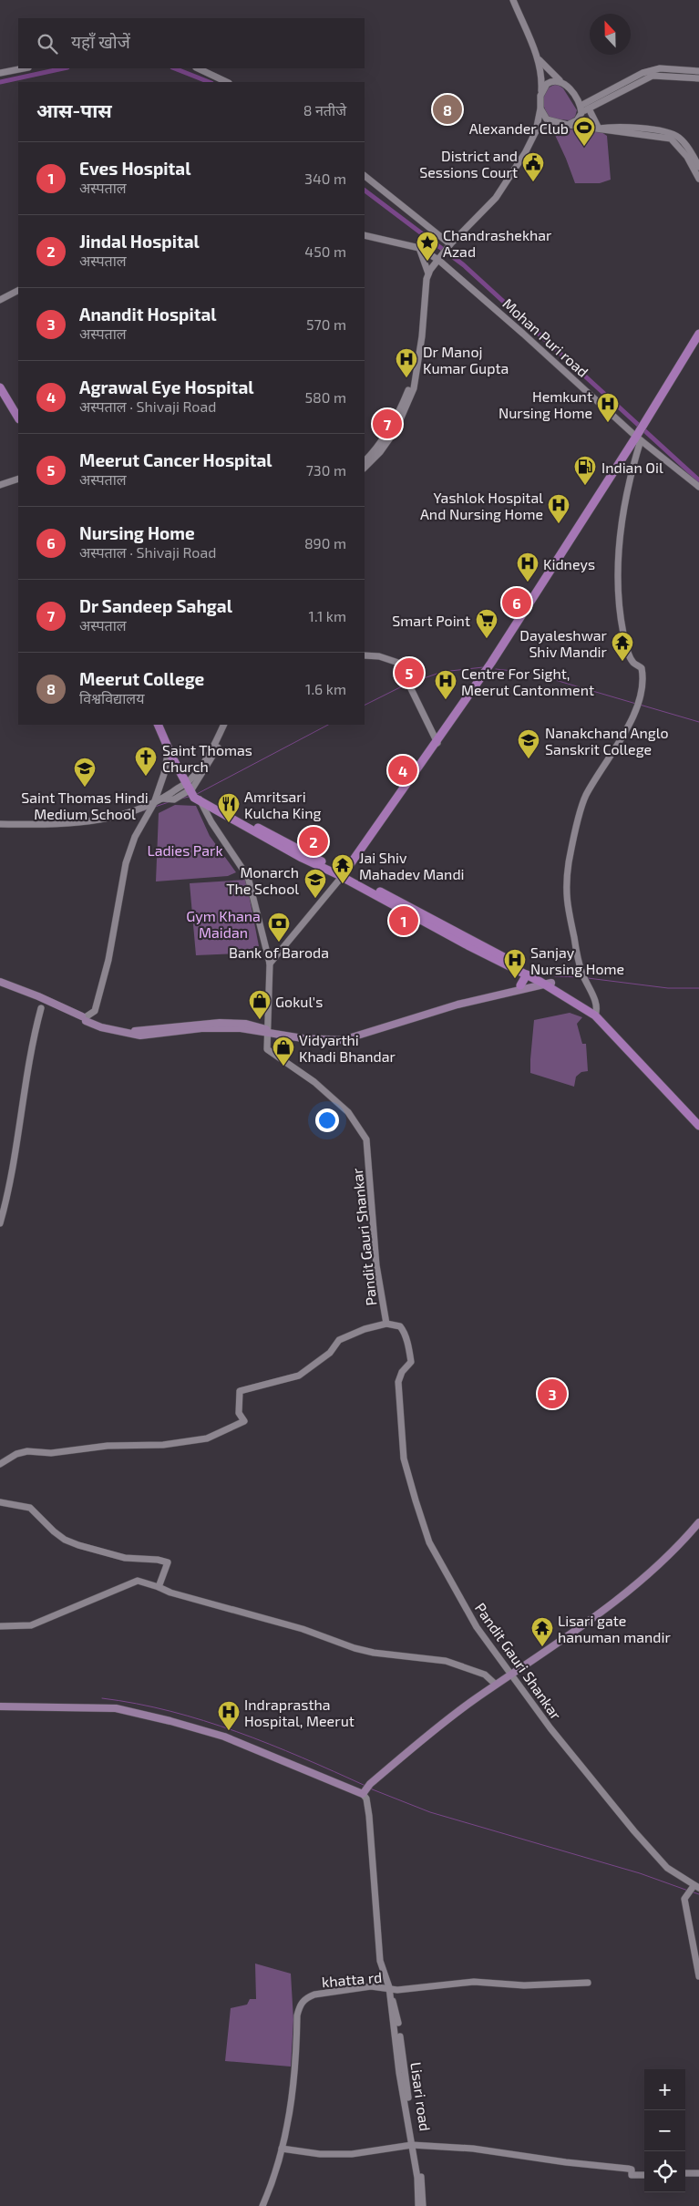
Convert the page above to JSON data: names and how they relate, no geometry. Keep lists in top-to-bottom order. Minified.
{"streets":{"street":["Mohan Puri road","Pandit Gauri Shankar","khatta rd","Lisari road"]},"crossings":[["khatta rd","Lisari road"]],"parks":["Ladies Park","Gym Khana Maidan"],"places":{"sports":["Alexander Club"],"public building":["District and Sessions Court"],"place":["Chandrashekhar Azad"],"hospital":["Dr Manoj Kumar Gupta","Hemkunt Nursing Home","Yashlok Hospital And Nursing Home","Kidneys","Centre For Sight, Meerut Cantonment","Sanjay Nursing Home","Indraprastha Hospital, Meerut"],"fuel station":["Indian Oil"],"supermarket":["Smart Point"],"temple":["Dayaleshwar Shiv Mandir","Jai Shiv Mahadev Mandi","Lisari gate hanuman mandir"],"school or university":["Nanakchand Anglo Sanskrit College","Saint Thomas Hindi Medium School","Monarch The School"],"church":["Saint Thomas Church"],"restaurant":["Amritsari Kulcha King"],"bank":["Bank of Baroda"],"shop":["Gokul's","Vidyarthi Khadi Bhandar"]},"north":"top","page":{"search":"यहाँ खोजें","heading":["आस-पास","8 नतीजे"],"pins":["8","7","6","5","4","2","1","3"],"list":[{"mark":"1","name":"Eves Hospital","note":"अस्पताल","value":"340 m"},{"mark":"2","name":"Jindal Hospital","note":"अस्पताल","value":"450 m"},{"mark":"3","name":"Anandit Hospital","note":"अस्पताल","value":"570 m"},{"mark":"4","name":"Agrawal Eye Hospital","note":"अस्पताल · Shivaji Road","value":"580 m"},{"mark":"5","name":"Meerut Cancer Hospital","note":"अस्पताल","value":"730 m"},{"mark":"6","name":"Nursing Home","note":"अस्पताल · Shivaji Road","value":"890 m"},{"mark":"7","name":"Dr Sandeep Sahgal","note":"अस्पताल","value":"1.1 km"},{"mark":"8","name":"Meerut College","note":"विश्वविद्यालय","value":"1.6 km"}],"map_buttons":["+","−"]}}
